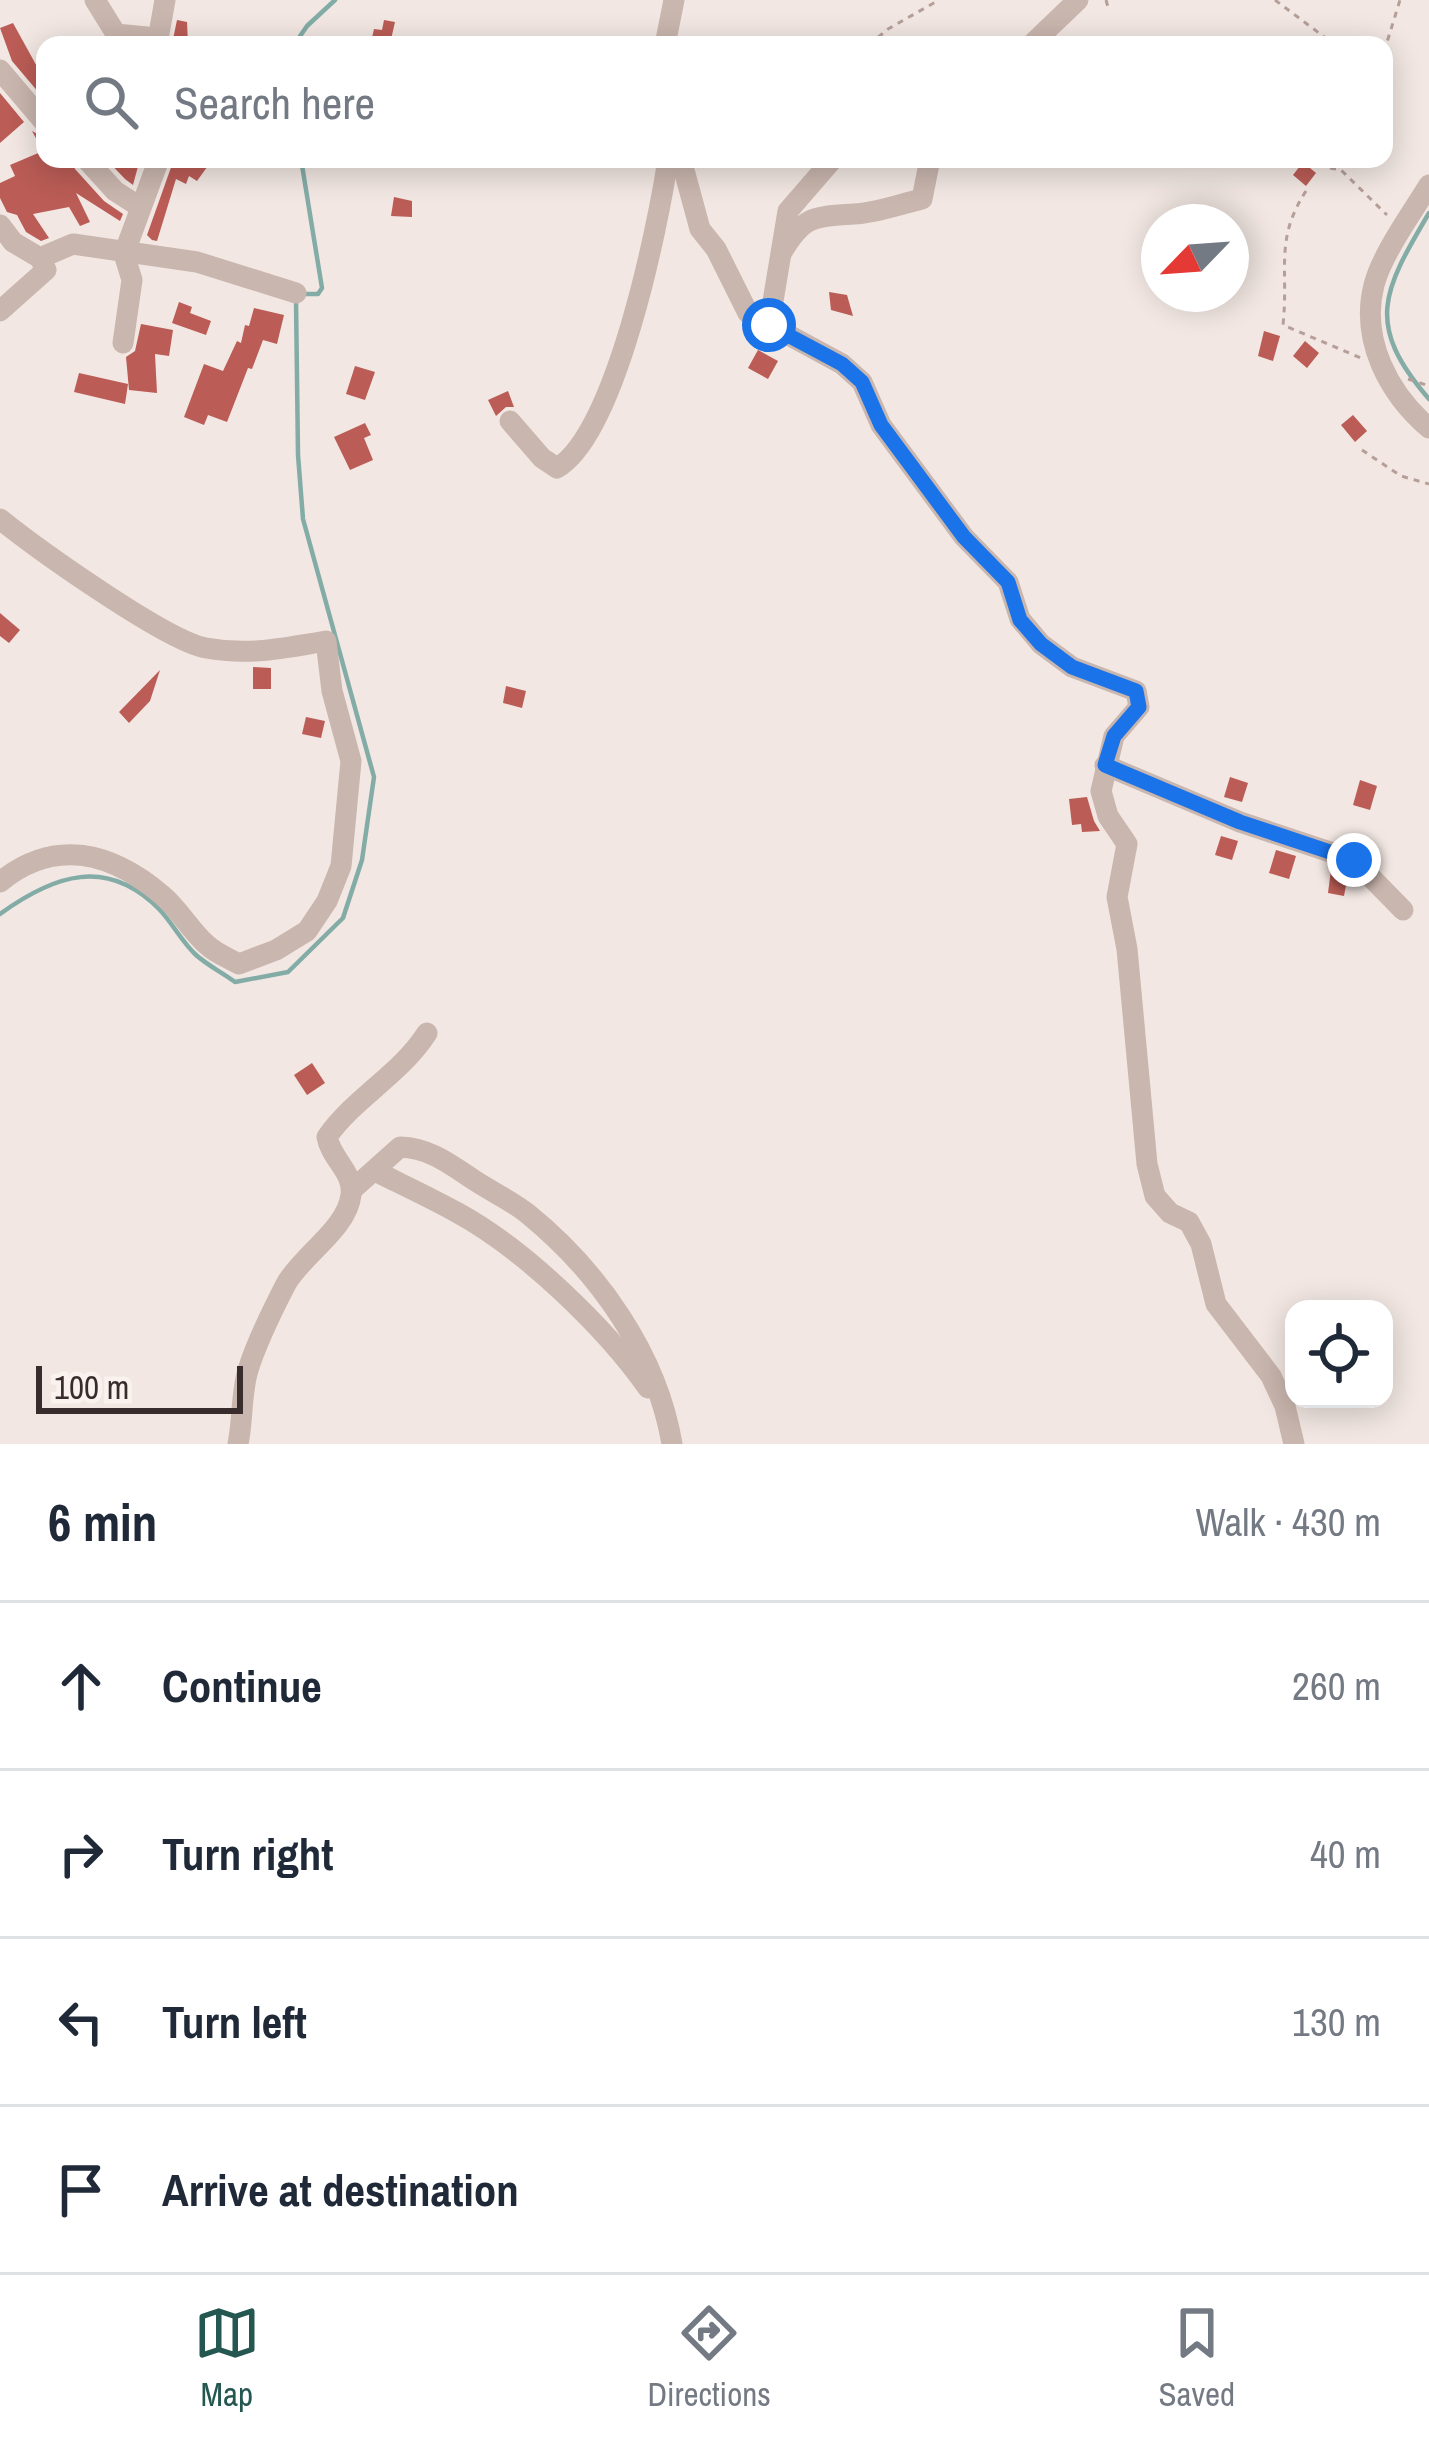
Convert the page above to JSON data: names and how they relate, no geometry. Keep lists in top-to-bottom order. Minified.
{"scale_bar":"100 m","north":"bottom left","page":{"search":"Search here","scale":"100 m","heading":["6 min","Walk · 430 m"],"list":[["Continue","260 m"],["Turn right","40 m"],["Turn left","130 m"],"Arrive at destination"],"nav":["Map","Directions","Saved"]}}
